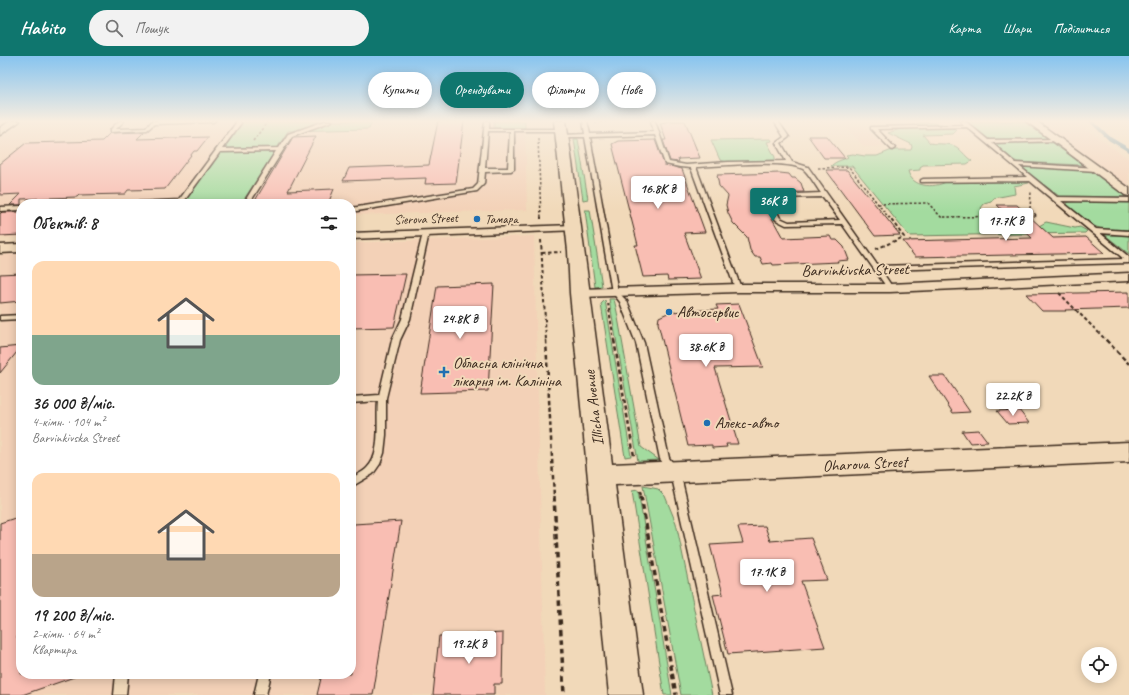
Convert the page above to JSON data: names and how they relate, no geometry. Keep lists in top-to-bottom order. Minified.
{"streets":{"main road":["Illicha Avenue","Oharova Street"],"street":["Sierova Street","Barvinkivska Street"]},"crossings":[["Sierova Street","Illicha Avenue"],["Barvinkivska Street","Illicha Avenue"],["Illicha Avenue","Oharova Street"]],"places":{"other":["Тамара","Автосервис","Алекс-авто"],"health":["Обласна клінічна лікарня ім. Калініна"]},"page":{"header":"Habito","search":"Пошук","nav":["Карта","Шари","Поділитися"],"chip":["Купити","Орендувати","Фільтри","Нове"],"price":["16.8K ₴","36K ₴","17.7K ₴","24.8K ₴","38.6K ₴","22.2K ₴","17.1K ₴","19.2K ₴"],"heading":"Об’єктів: 8","list":[{"name":"36 000 ₴/міс.","note":"4-кімн. · 104 m² · Barvinkivska Street"},{"name":"19 200 ₴/міс.","note":"2-кімн. · 64 m² · Квартира"}]}}
